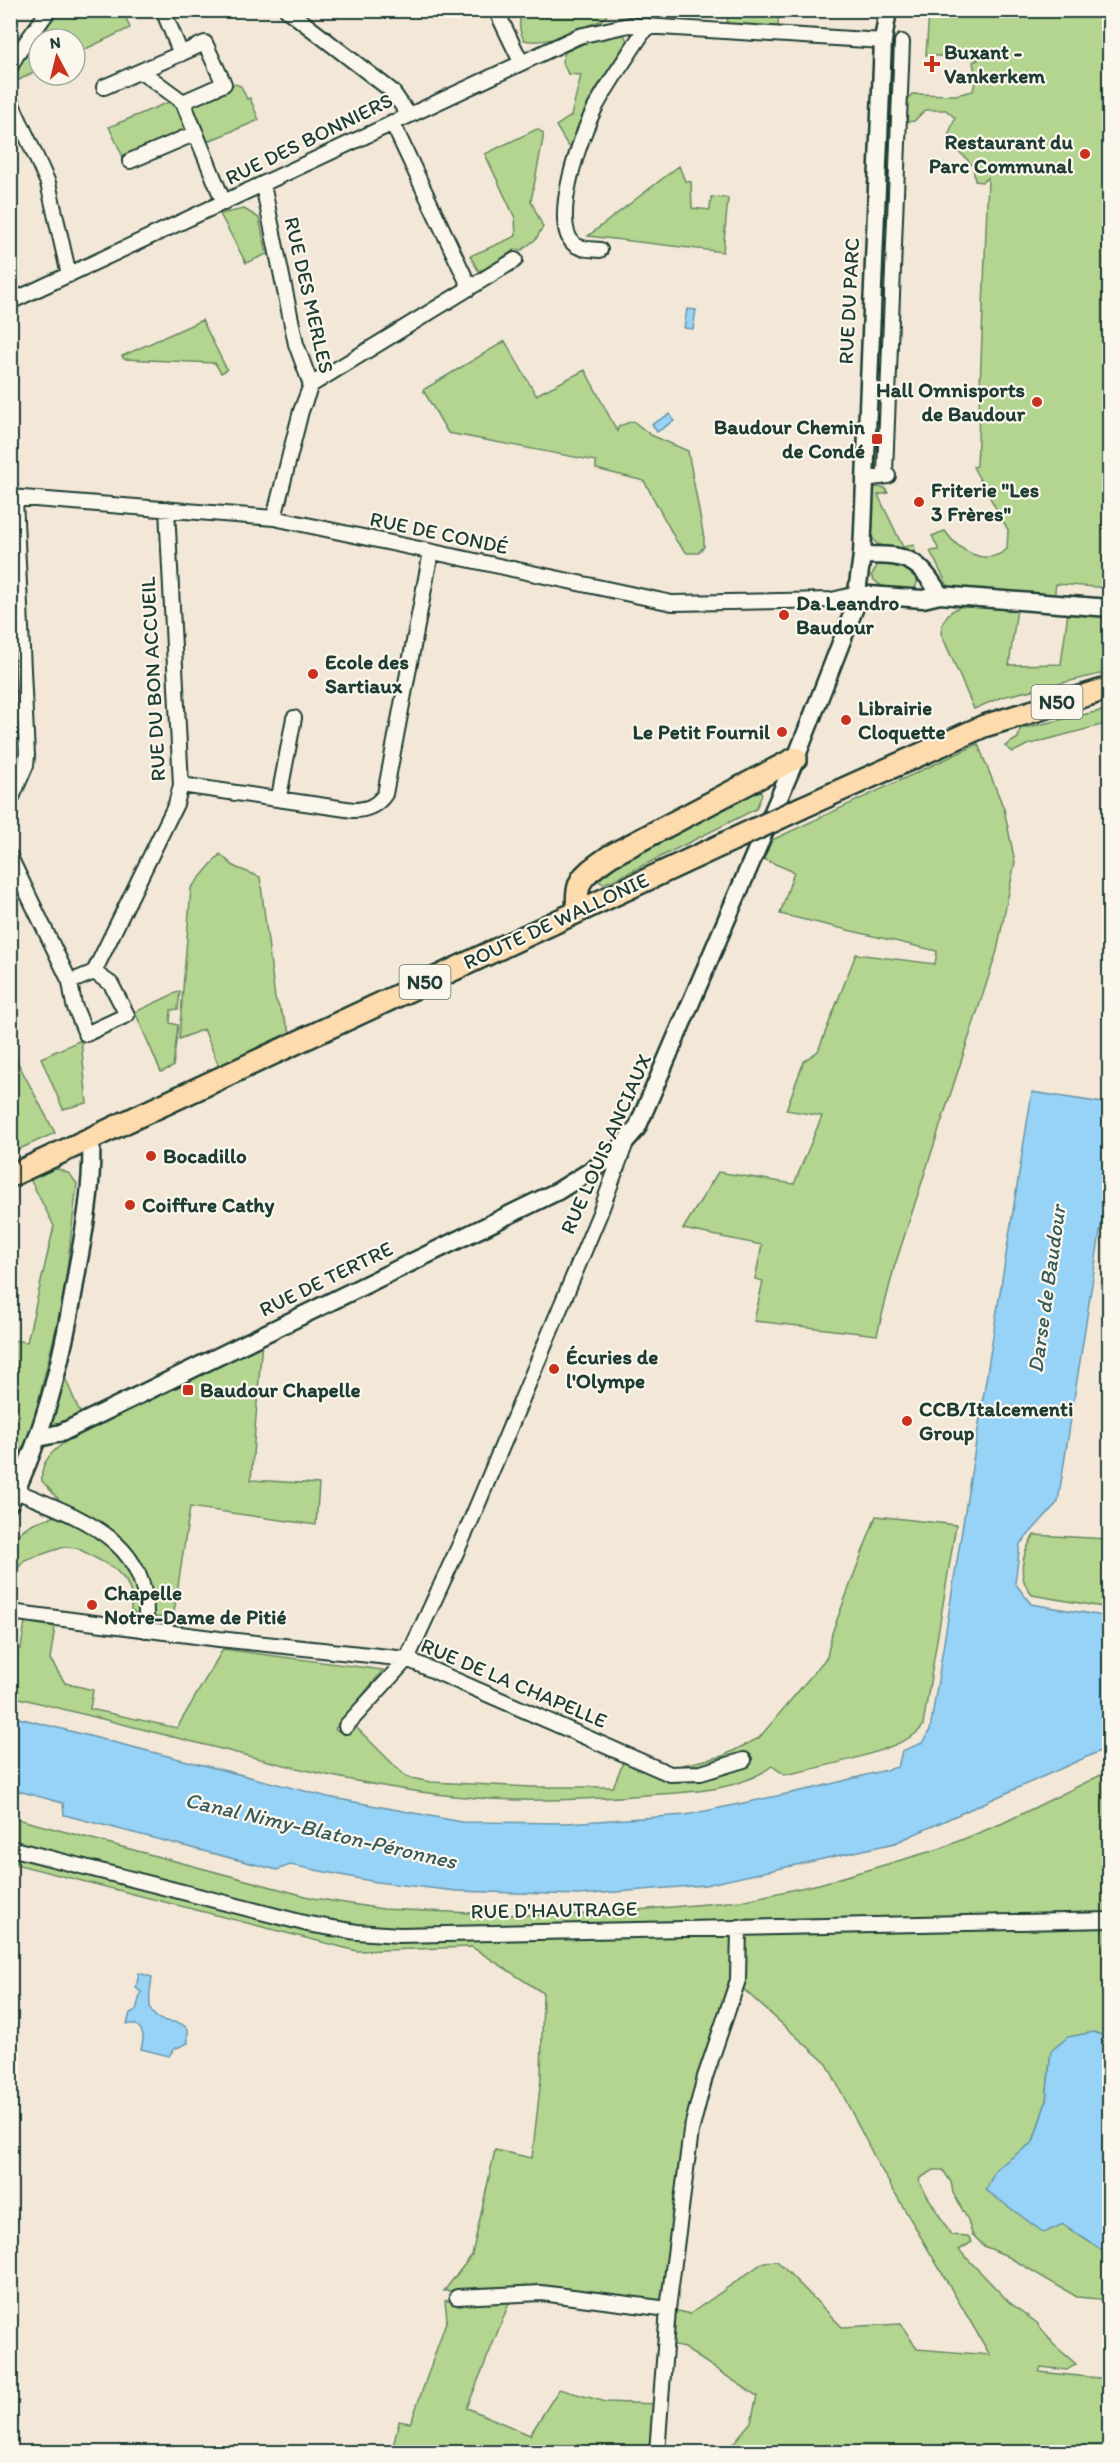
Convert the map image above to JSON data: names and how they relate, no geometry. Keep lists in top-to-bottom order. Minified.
{"streets":{"main road":["N50","ROUTE DE WALLONIE"],"street":["RUE DES BONNIERS","RUE DES MERLES","RUE DU PARC","RUE DE CONDÉ","RUE DU BON ACCUEIL","RUE LOUIS ANCIAUX","RUE DE TERTRE","RUE DE LA CHAPELLE","RUE D'HAUTRAGE"]},"crossings":[["RUE DES BONNIERS","RUE DES MERLES"],["RUE DES BONNIERS","RUE DU PARC"],["RUE DES MERLES","RUE DE CONDÉ"],["RUE DU PARC","RUE DE CONDÉ"],["RUE DU PARC","RUE LOUIS ANCIAUX"],["RUE DE CONDÉ","RUE DU BON ACCUEIL"],["RUE DE CONDÉ","RUE LOUIS ANCIAUX"],["RUE LOUIS ANCIAUX","RUE DE TERTRE"],["RUE LOUIS ANCIAUX","RUE DE LA CHAPELLE"]],"water":["Darse de Baudour","Canal Nimy-Blaton-Péronnes"],"places":{"health":["Buxant - Vankerkem"],"other":["Restaurant du Parc Communal","Hall Omnisports de Baudour","Friterie \"Les 3 Frères\"","Da Leandro Baudour","Ecole des Sartiaux","Librairie Cloquette","Le Petit Fournil","Bocadillo","Coiffure Cathy","Écuries de l'Olympe","CCB/Italcementi Group","Chapelle Notre-Dame de Pitié"],"transit":["Baudour Chemin de Condé","Baudour Chapelle"]},"north":"top"}
